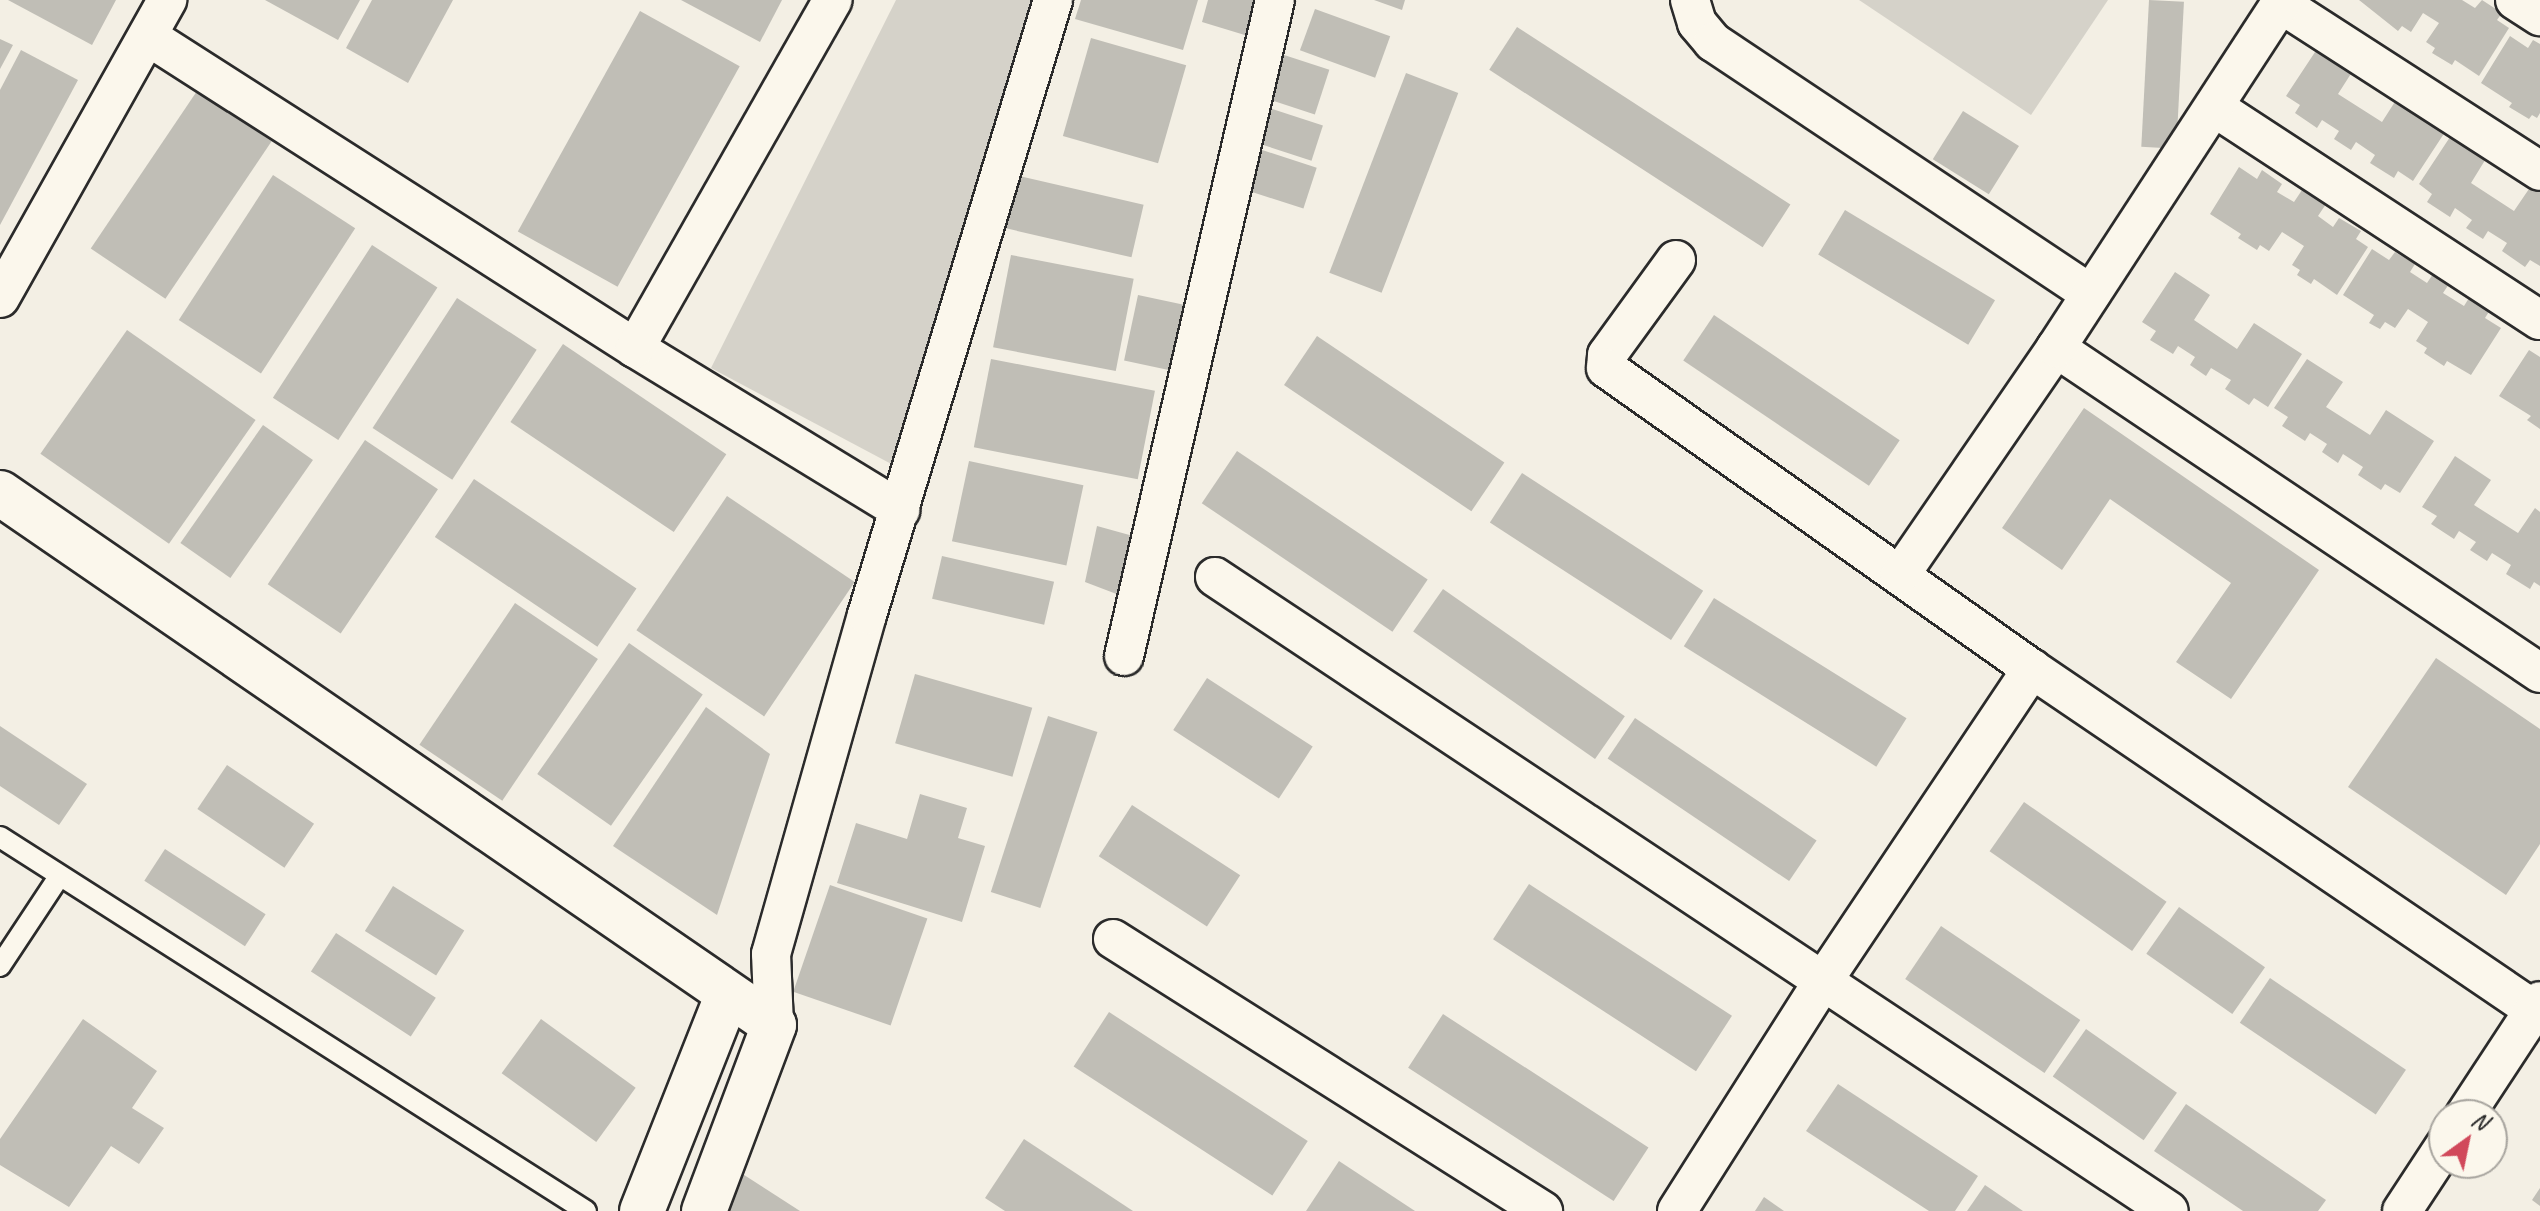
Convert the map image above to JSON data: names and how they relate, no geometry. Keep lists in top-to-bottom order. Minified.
{"north":"top right"}
